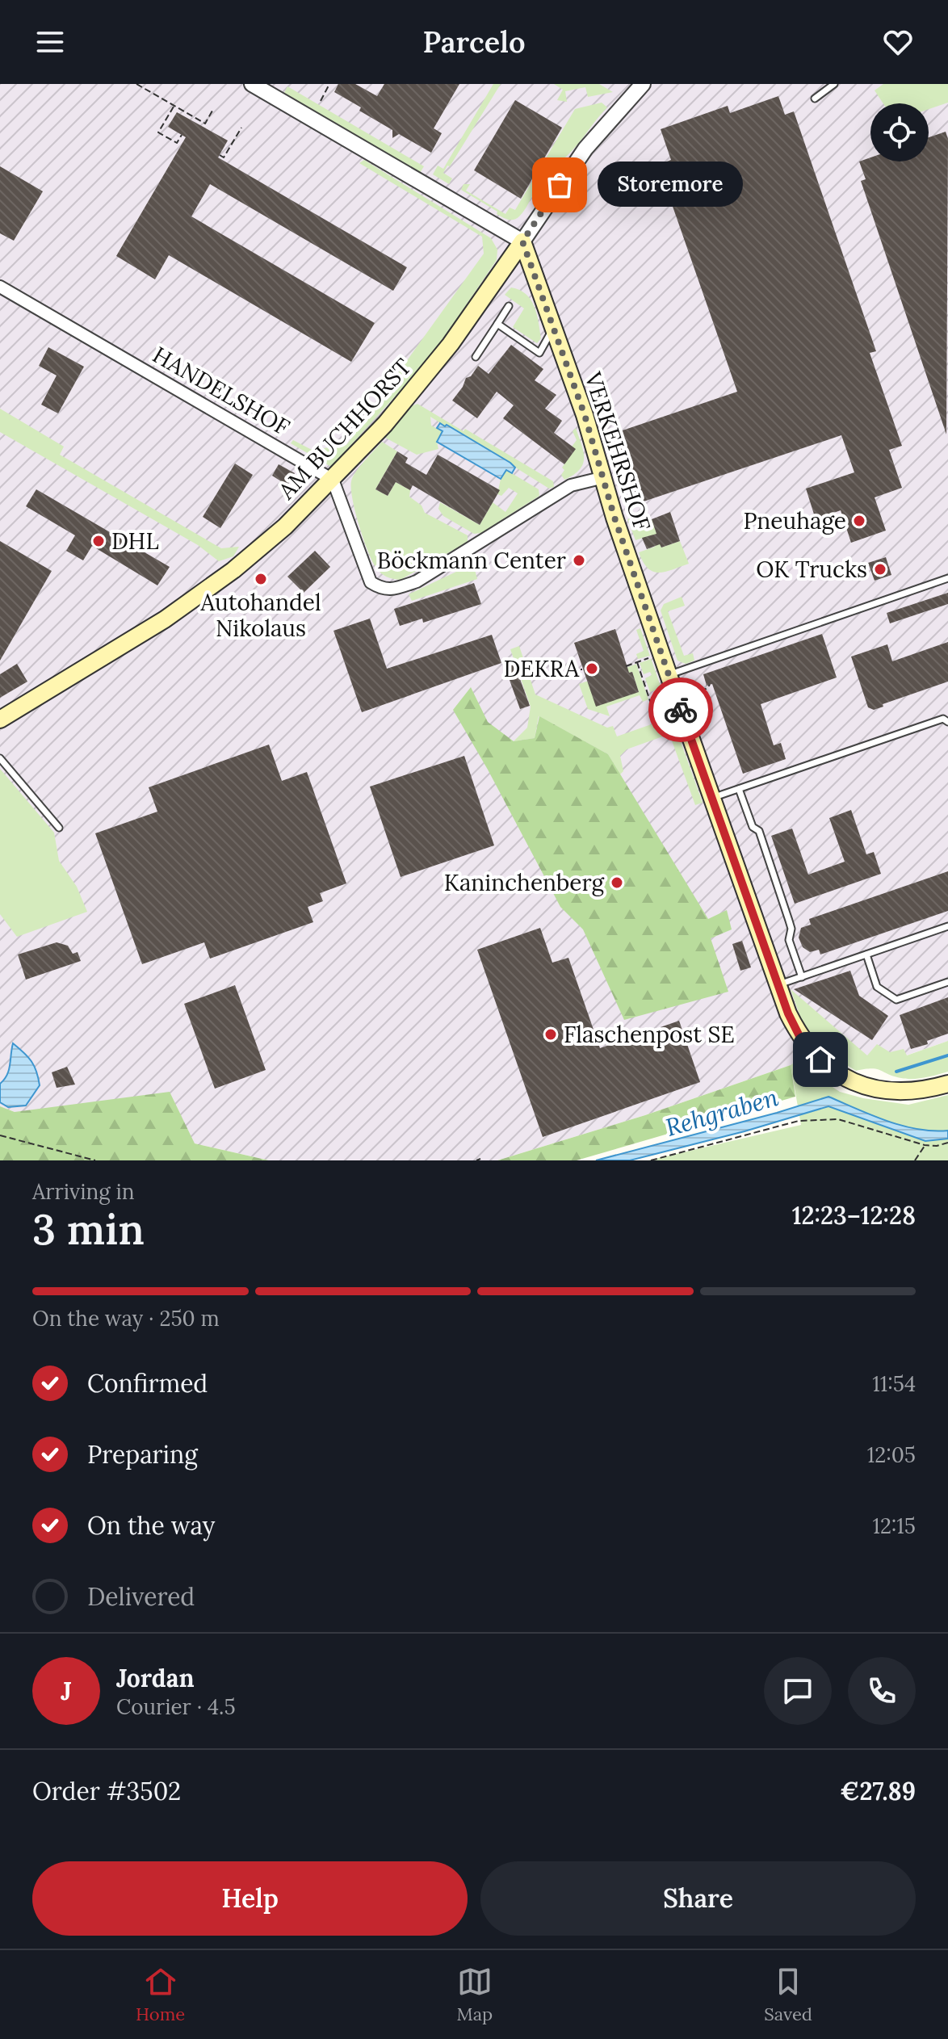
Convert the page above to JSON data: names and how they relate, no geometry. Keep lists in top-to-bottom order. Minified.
{"streets":{"main road":["AM BUCHHORST","VERKEHRSHOF"],"street":["HANDELSHOF"]},"crossings":[["HANDELSHOF","AM BUCHHORST"],["AM BUCHHORST","VERKEHRSHOF"]],"water":["Rehgraben"],"places":["Storemore","Pneuhage","DHL","Böckmann Center","OK Trucks","Autohandel Nikolaus","DEKRA","Kaninchenberg","Flaschenpost SE"],"page":{"header":"Parcelo","bubble":"Storemore","heading":["3 min","Arriving in","12:23–12:28"],"panel":["Jordan","Courier · 4.5","Order #3502","€27.89"],"bar":"On the way · 250 m","list":[["Confirmed","11:54"],["Preparing","12:05"],["On the way","12:15"],"Delivered"],"round":"J","buttons":["Help","Share"],"tabs":["Home","Map","Saved"]}}
